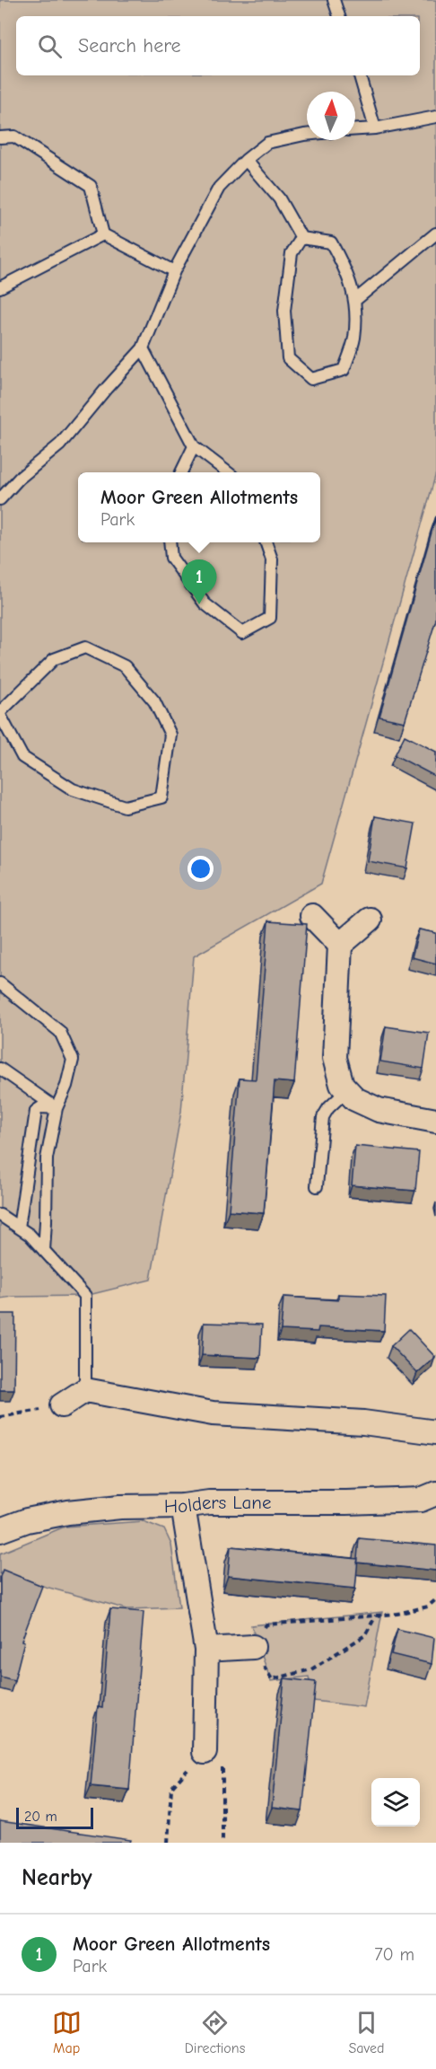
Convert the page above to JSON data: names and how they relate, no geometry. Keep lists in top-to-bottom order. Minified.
{"streets":{"street":["Holders Lane"]},"scale_bar":"20 m","north":"top","page":{"search":"Search here","popup":["Moor Green Allotments","Park"],"pins":"1","scale":"20 m","heading":"Nearby","list":[{"mark":"1","name":"Moor Green Allotments","note":"Park","value":"70 m"}],"nav":["Map","Directions","Saved"]}}
